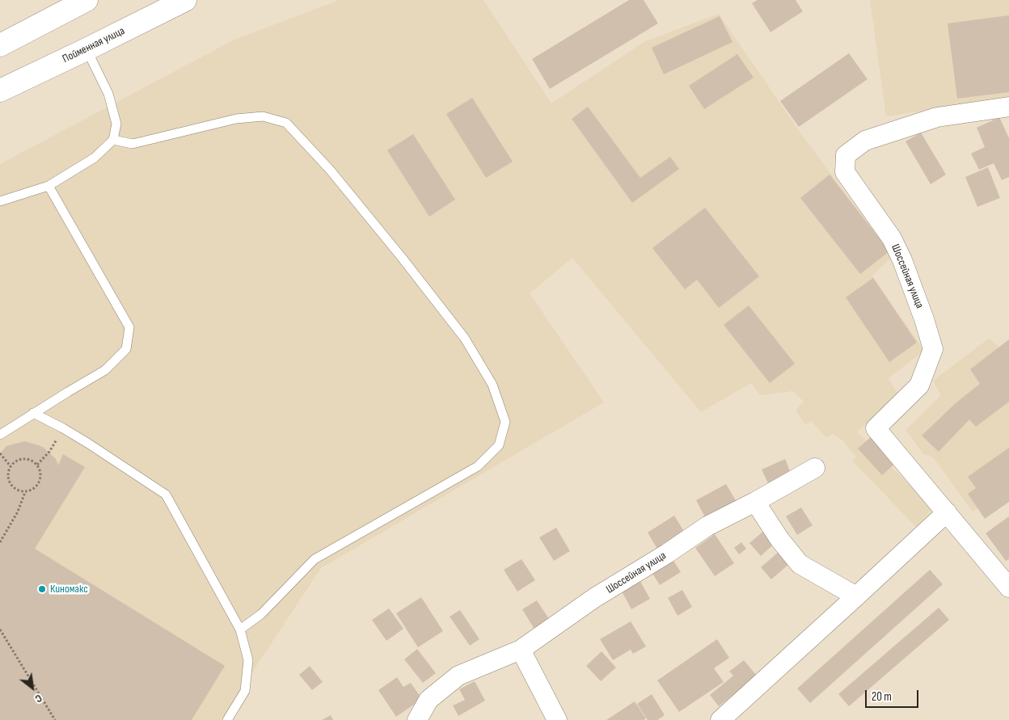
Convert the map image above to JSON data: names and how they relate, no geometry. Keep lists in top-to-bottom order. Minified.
{"streets":{"main road":["Пойменная улица"],"street":["Шоссейная улица"]},"places":["Киномакс"],"scale_bar":"20 m","north":"bottom right"}
